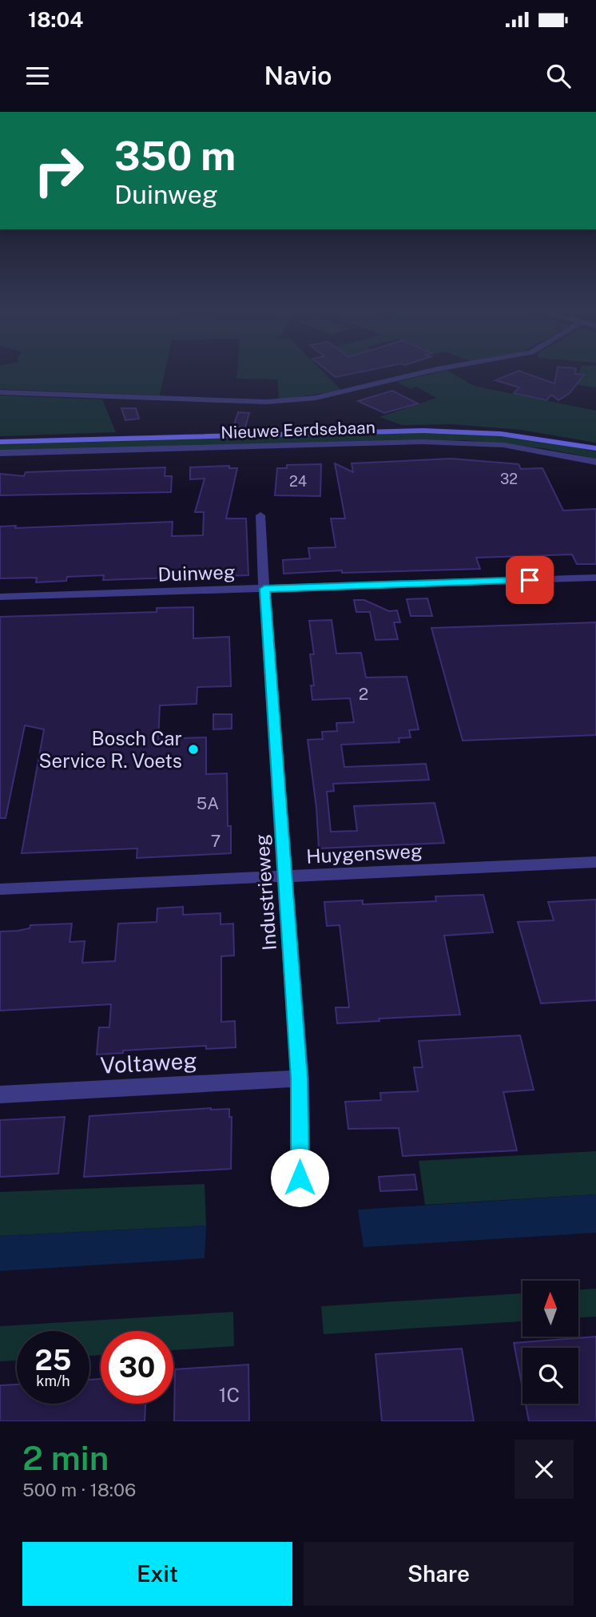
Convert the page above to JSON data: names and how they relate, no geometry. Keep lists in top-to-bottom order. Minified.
{"streets":{"main road":["Nieuwe Eerdsebaan"],"street":["Duinweg","Huygensweg","Industrieweg","Voltaweg"]},"crossings":[["Duinweg","Industrieweg"],["Huygensweg","Industrieweg"],["Industrieweg","Voltaweg"]],"places":["Bosch Car Service R. Voets"],"house_numbers":["32","24","2","5A","7","1C"],"north":"top","page":{"status":"18:04","header":"Navio","turn":["350 m","Duinweg"],"speed":"25 km/h","limit":"30","heading":["2 min","500 m · 18:06"],"buttons":["Exit","Share"]}}
